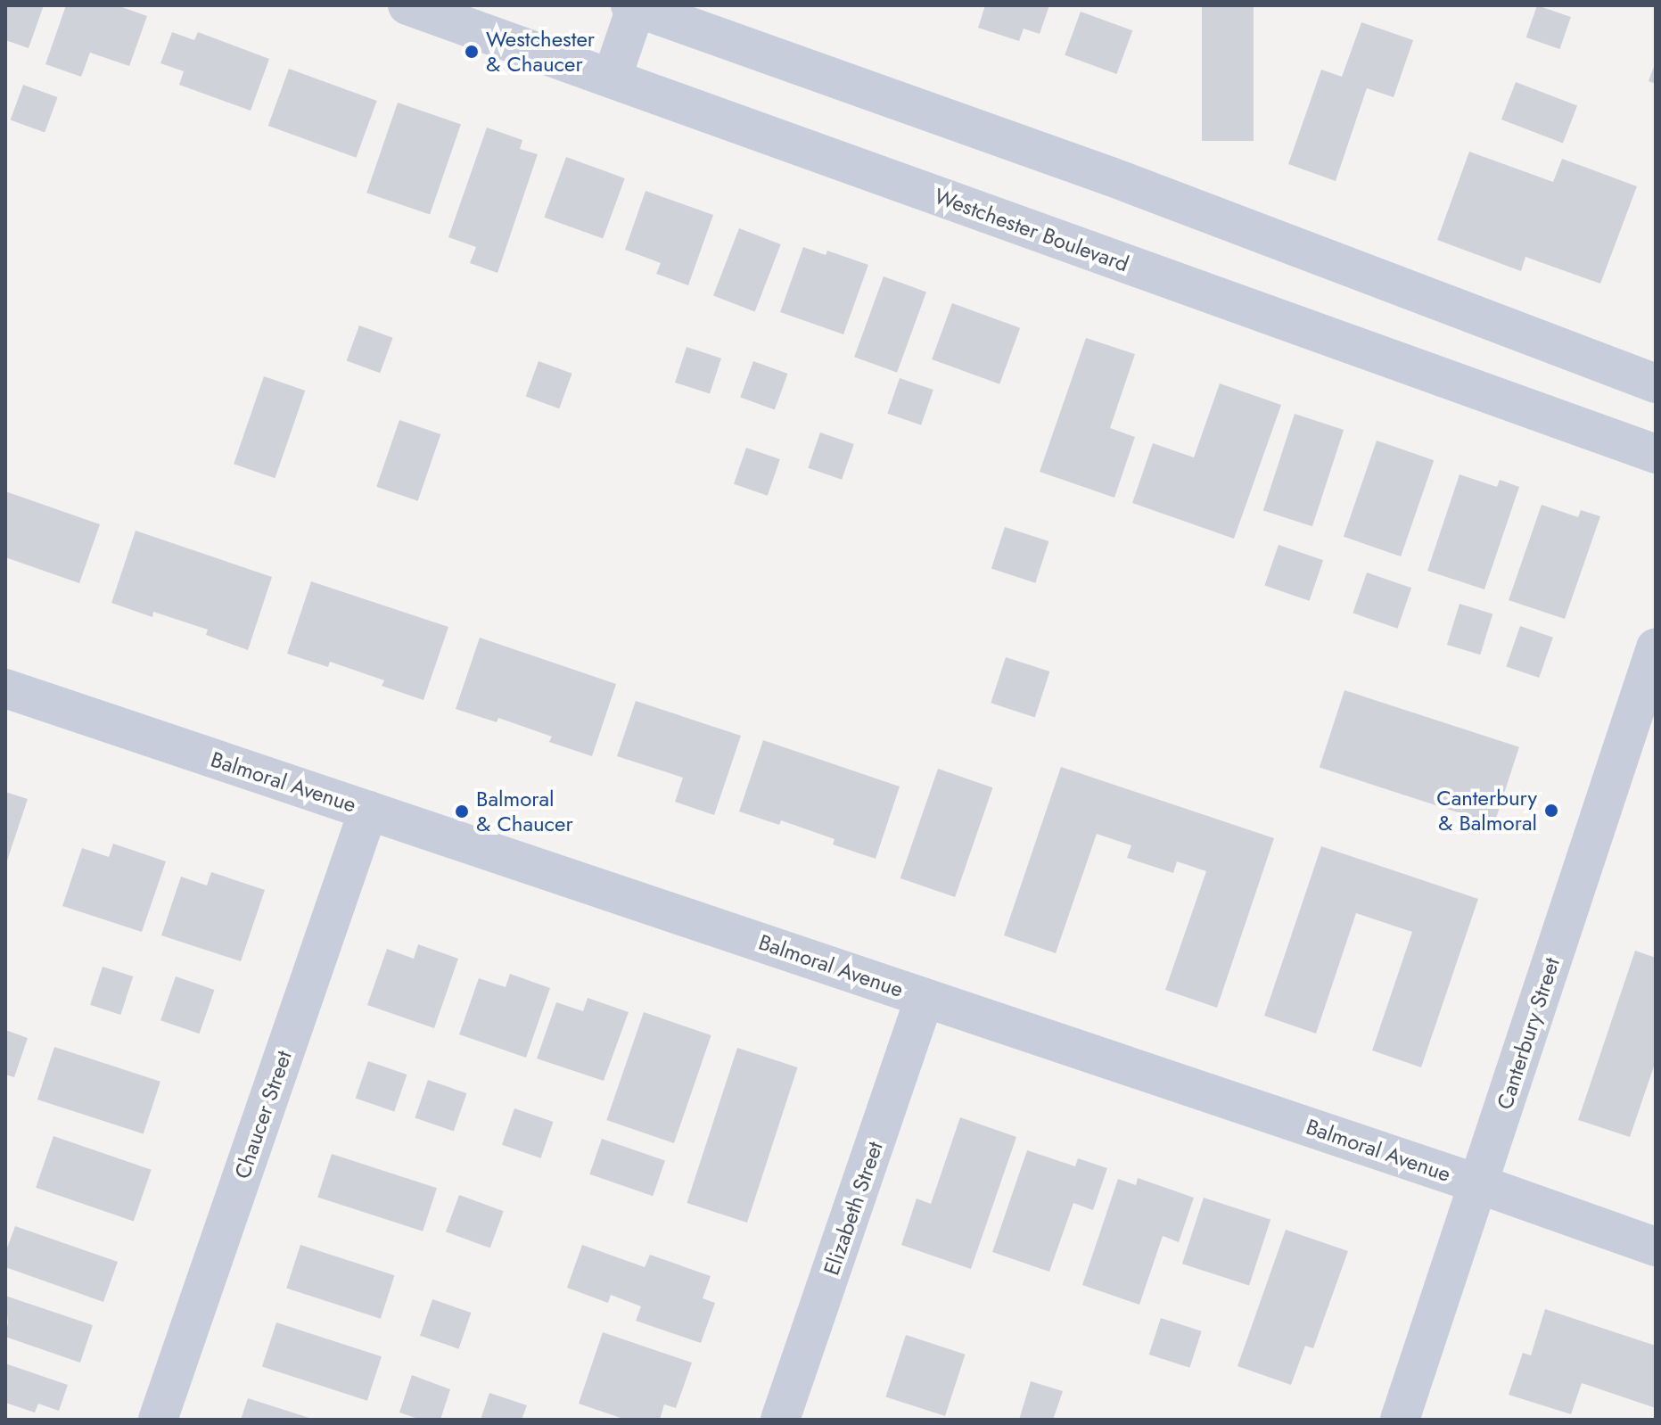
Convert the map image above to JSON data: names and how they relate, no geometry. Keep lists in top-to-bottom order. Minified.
{"streets":{"street":["Westchester Boulevard","Balmoral Avenue","Canterbury Street","Chaucer Street","Elizabeth Street"]},"crossings":[["Balmoral Avenue","Canterbury Street"],["Balmoral Avenue","Chaucer Street"],["Balmoral Avenue","Elizabeth Street"]],"places":["Westchester & Chaucer","Canterbury & Balmoral","Balmoral & Chaucer"]}
